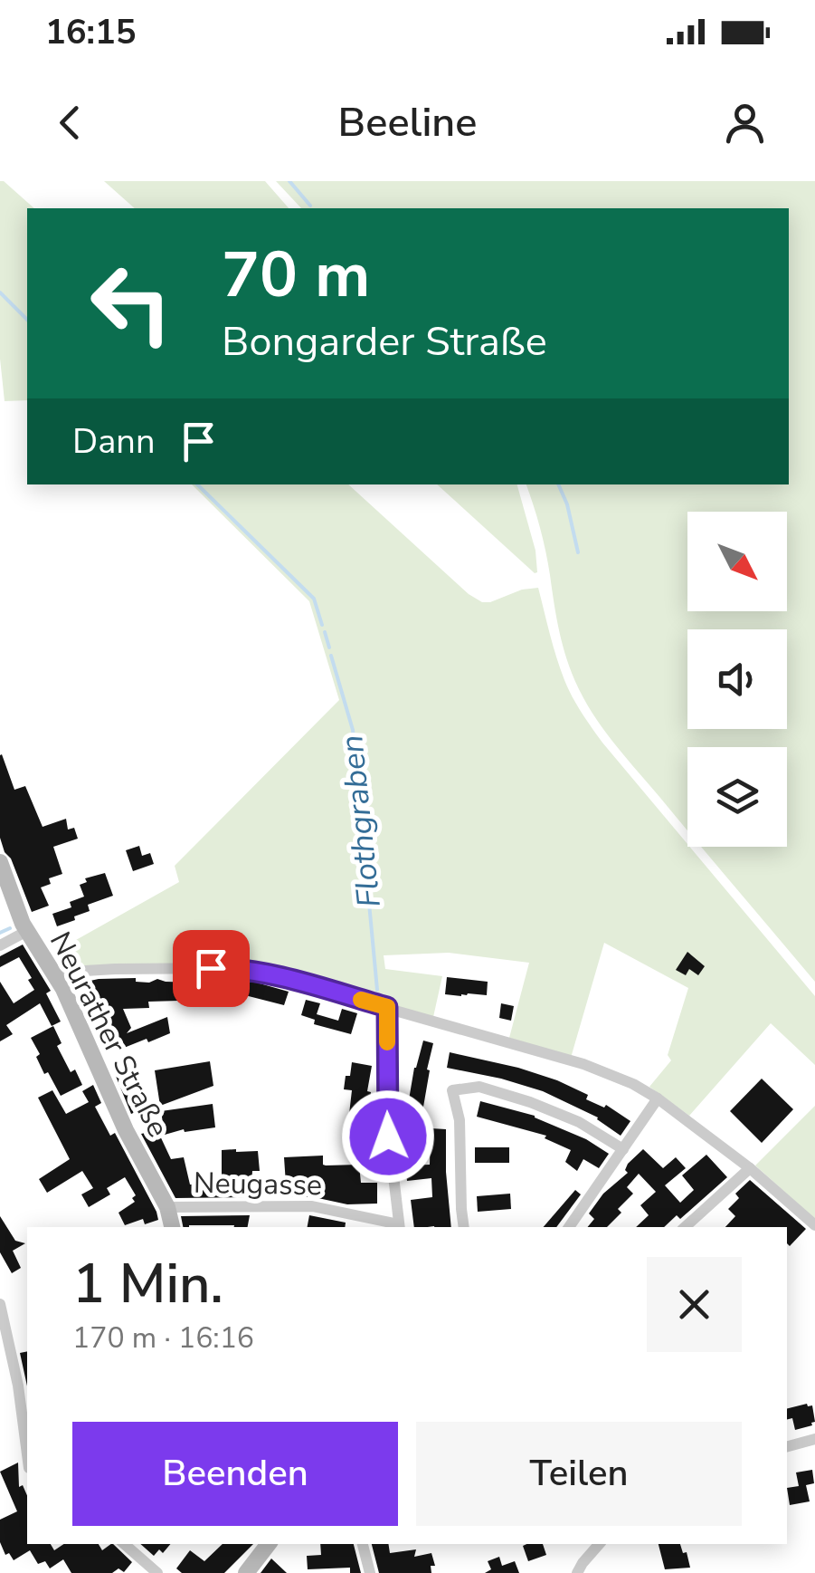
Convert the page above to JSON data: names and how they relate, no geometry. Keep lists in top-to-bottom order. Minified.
{"streets":{"street":["Neurather Straße","Neugasse"]},"crossings":[["Neurather Straße","Neugasse"]],"water":["Flothgraben"],"north":"bottom right","page":{"status":"16:15","header":"Beeline","turn":["70 m","Bongarder Straße"],"then":"Dann","heading":["1 Min.","170 m · 16:16"],"buttons":["Beenden","Teilen"]}}
